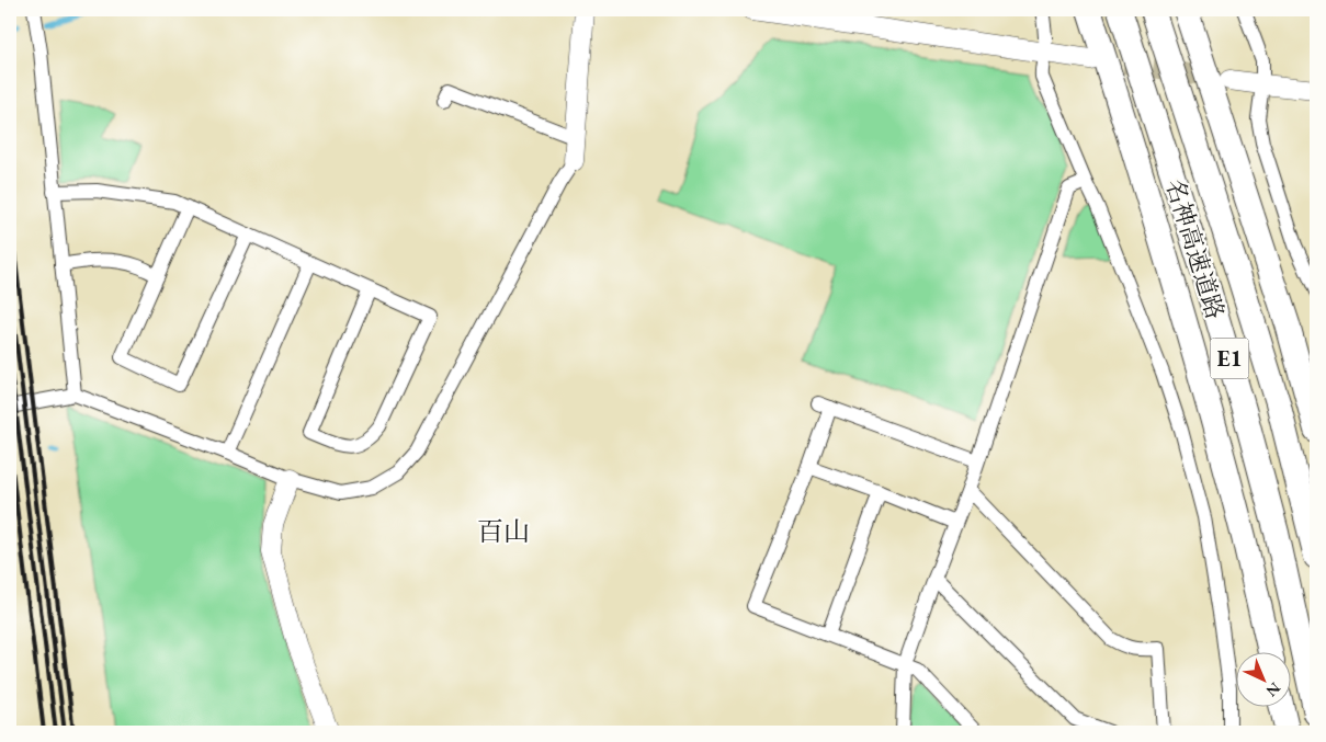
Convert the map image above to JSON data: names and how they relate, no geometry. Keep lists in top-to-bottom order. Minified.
{"streets":{"highway":["名神高速道路","E1"]},"districts":["百山"],"north":"bottom right"}
